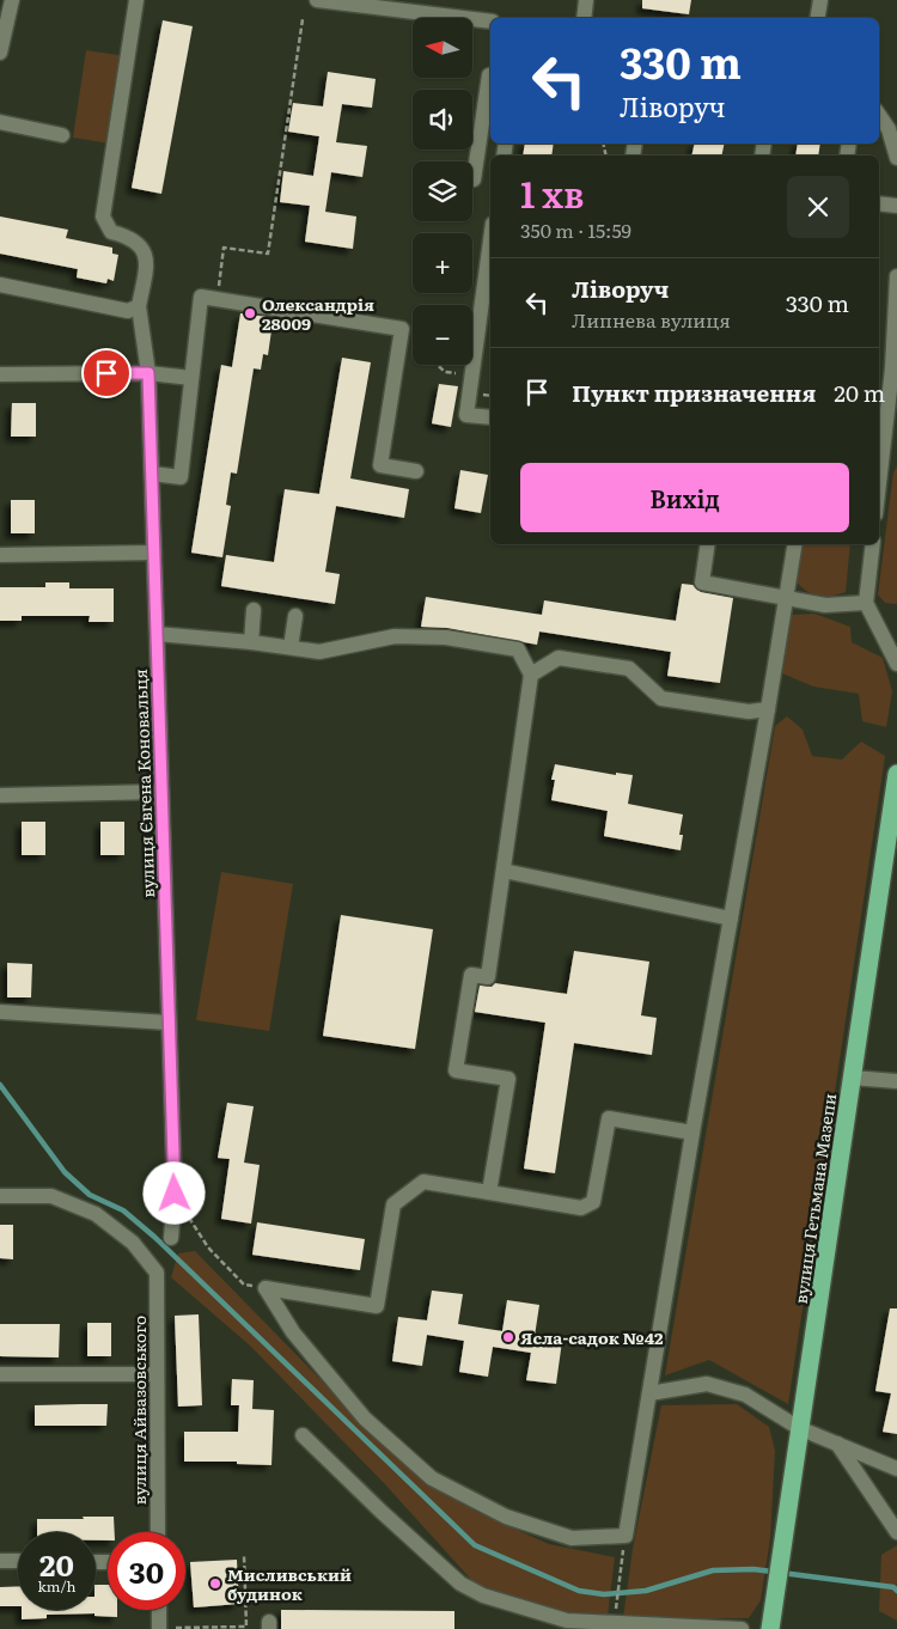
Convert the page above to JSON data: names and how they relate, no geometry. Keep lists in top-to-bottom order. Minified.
{"streets":{"highway":["вулиця Гетьмана Мазепи"],"street":["вулиця Євгена Коновальця","вулиця Айвазовського"]},"places":["Олександрія 28009","Ясла-садок №42","Мисливський будинок"],"north":"left","page":{"map_buttons":["+","−"],"turn":["330 m","Ліворуч"],"heading":["1 хв","350 m · 15:59"],"list":[{"name":"Ліворуч","note":"Липнева вулиця","value":"330 m"},{"name":"Пункт призначення","value":"20 m"}],"buttons":"Вихід","speed":"20 km/h","limit":"30"}}
